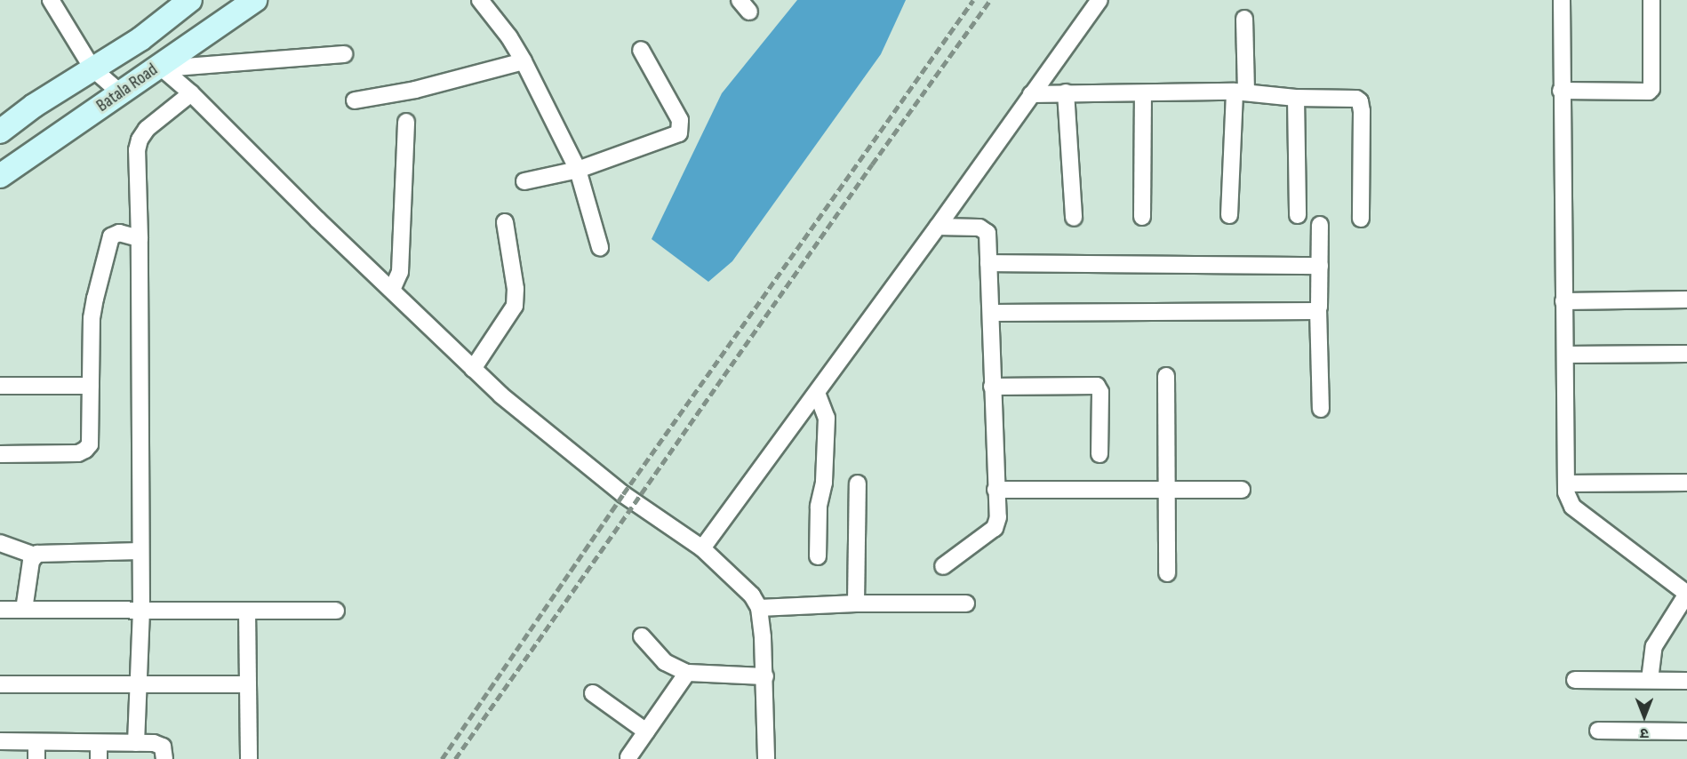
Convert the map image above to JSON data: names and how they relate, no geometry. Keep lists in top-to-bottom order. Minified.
{"streets":{"main road":["Batala Road"]},"north":"bottom"}
